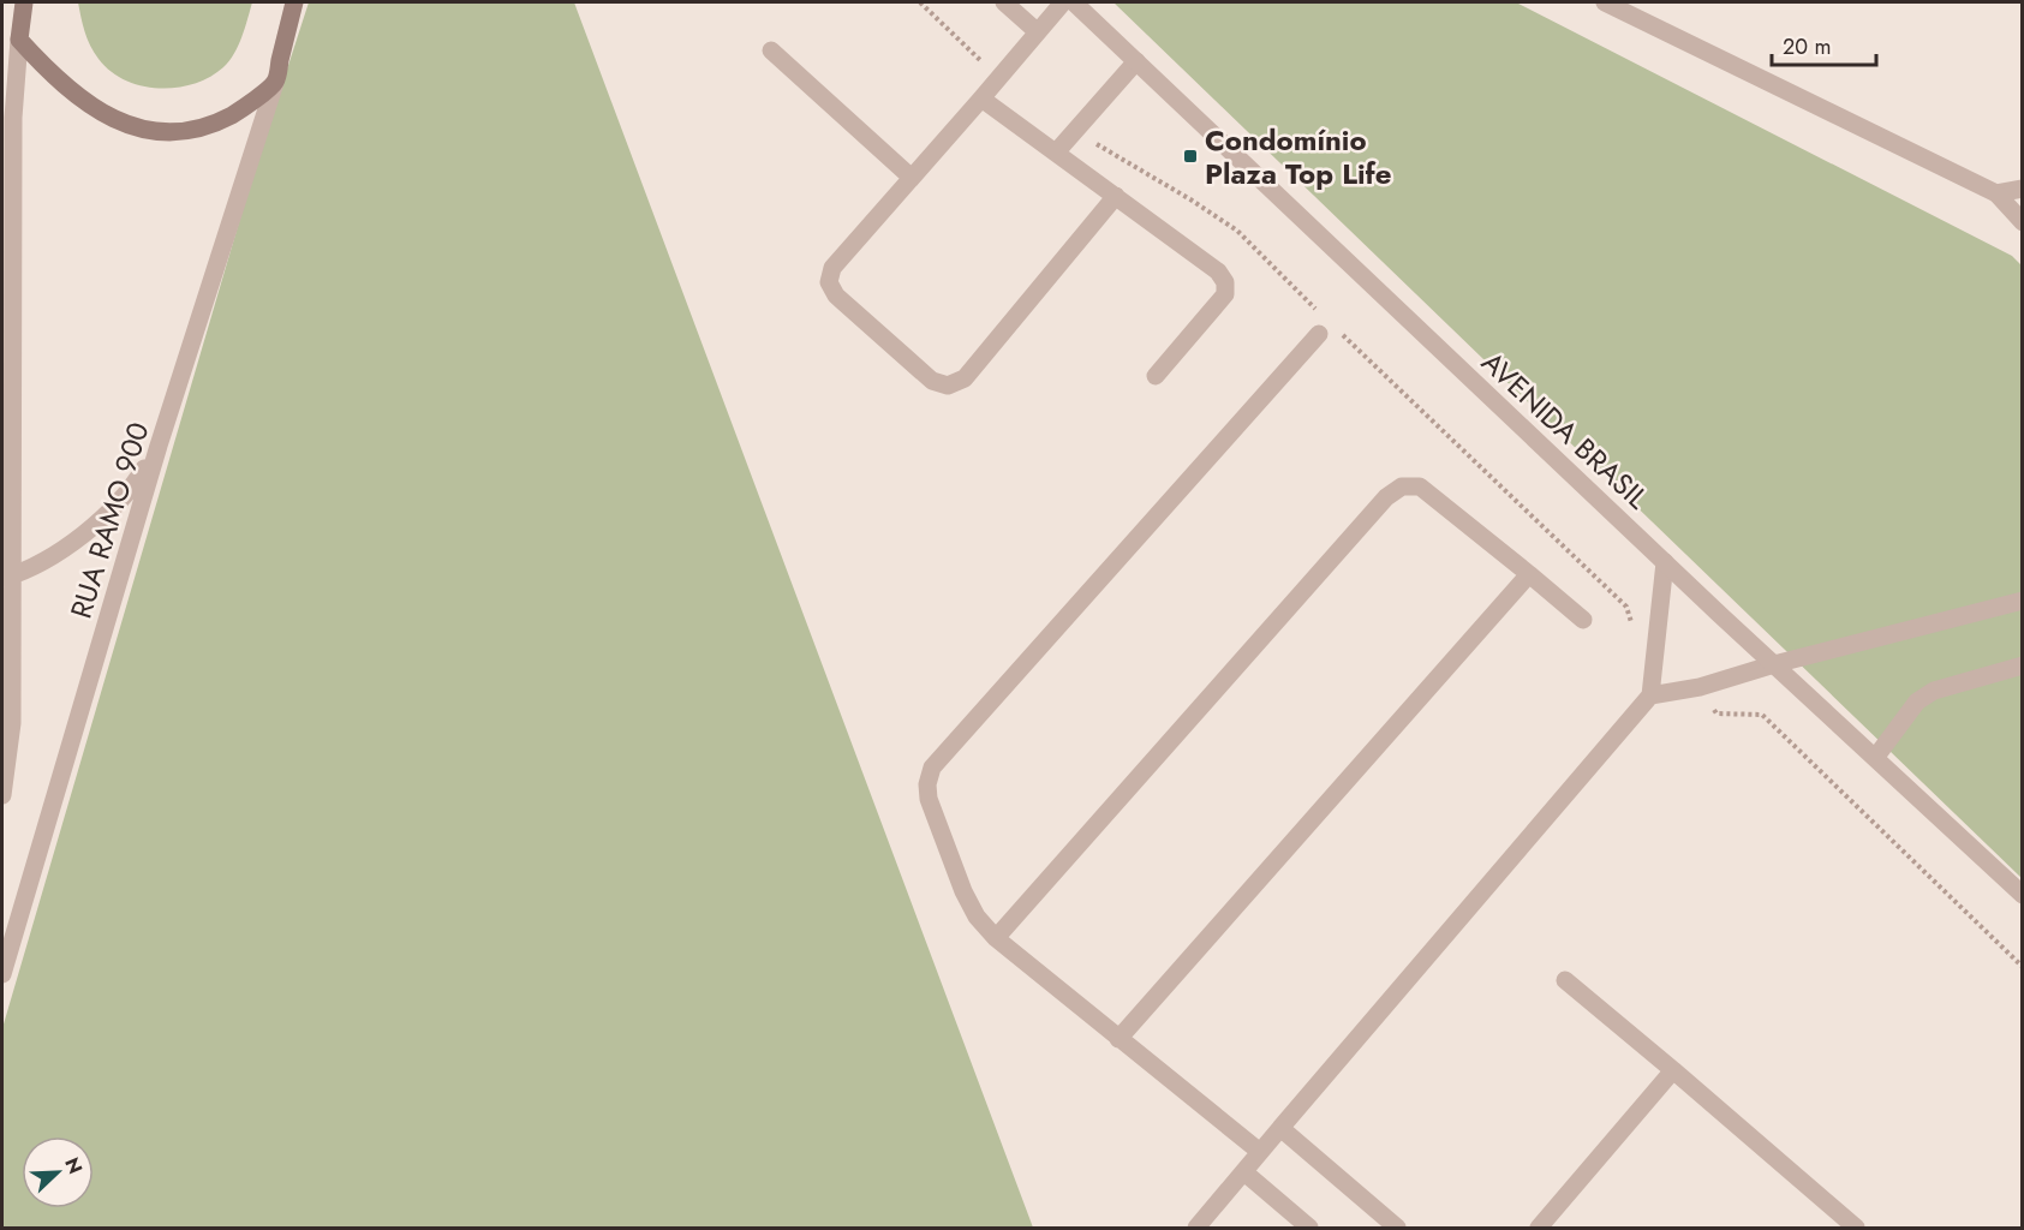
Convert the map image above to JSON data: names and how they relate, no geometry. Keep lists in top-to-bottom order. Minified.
{"streets":{"street":["AVENIDA BRASIL","RUA RAMO 900"]},"places":{"transit":["Condomínio Plaza Top Life"]},"scale_bar":"20 m","north":"top right"}
